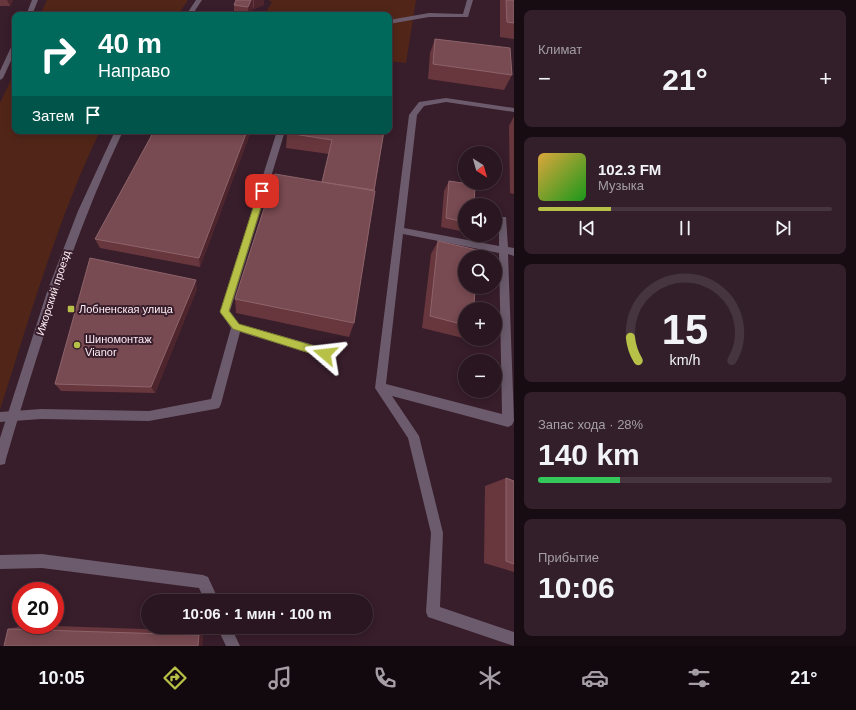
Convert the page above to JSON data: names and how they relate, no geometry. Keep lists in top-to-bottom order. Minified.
{"streets":{"street":["Ижорский проезд"]},"places":{"transit":["Лобненская улица"],"other":["Шиномонтаж Vianor"]},"north":"bottom right","page":{"tile":["Климат",["Запас хода · 28%","140 km"],["Прибытие","10:06"]],"turn":["40 m","Направо"],"heat":["−","21°","+"],"then":"Затем","map_buttons":["+","−"],"song":["102.3 FM","Музыка"],"limit":"20","trip":"10:06 · 1 мин · 100 m","tabs":["10:05","21°"],"gauge":["15","km/h"]}}
